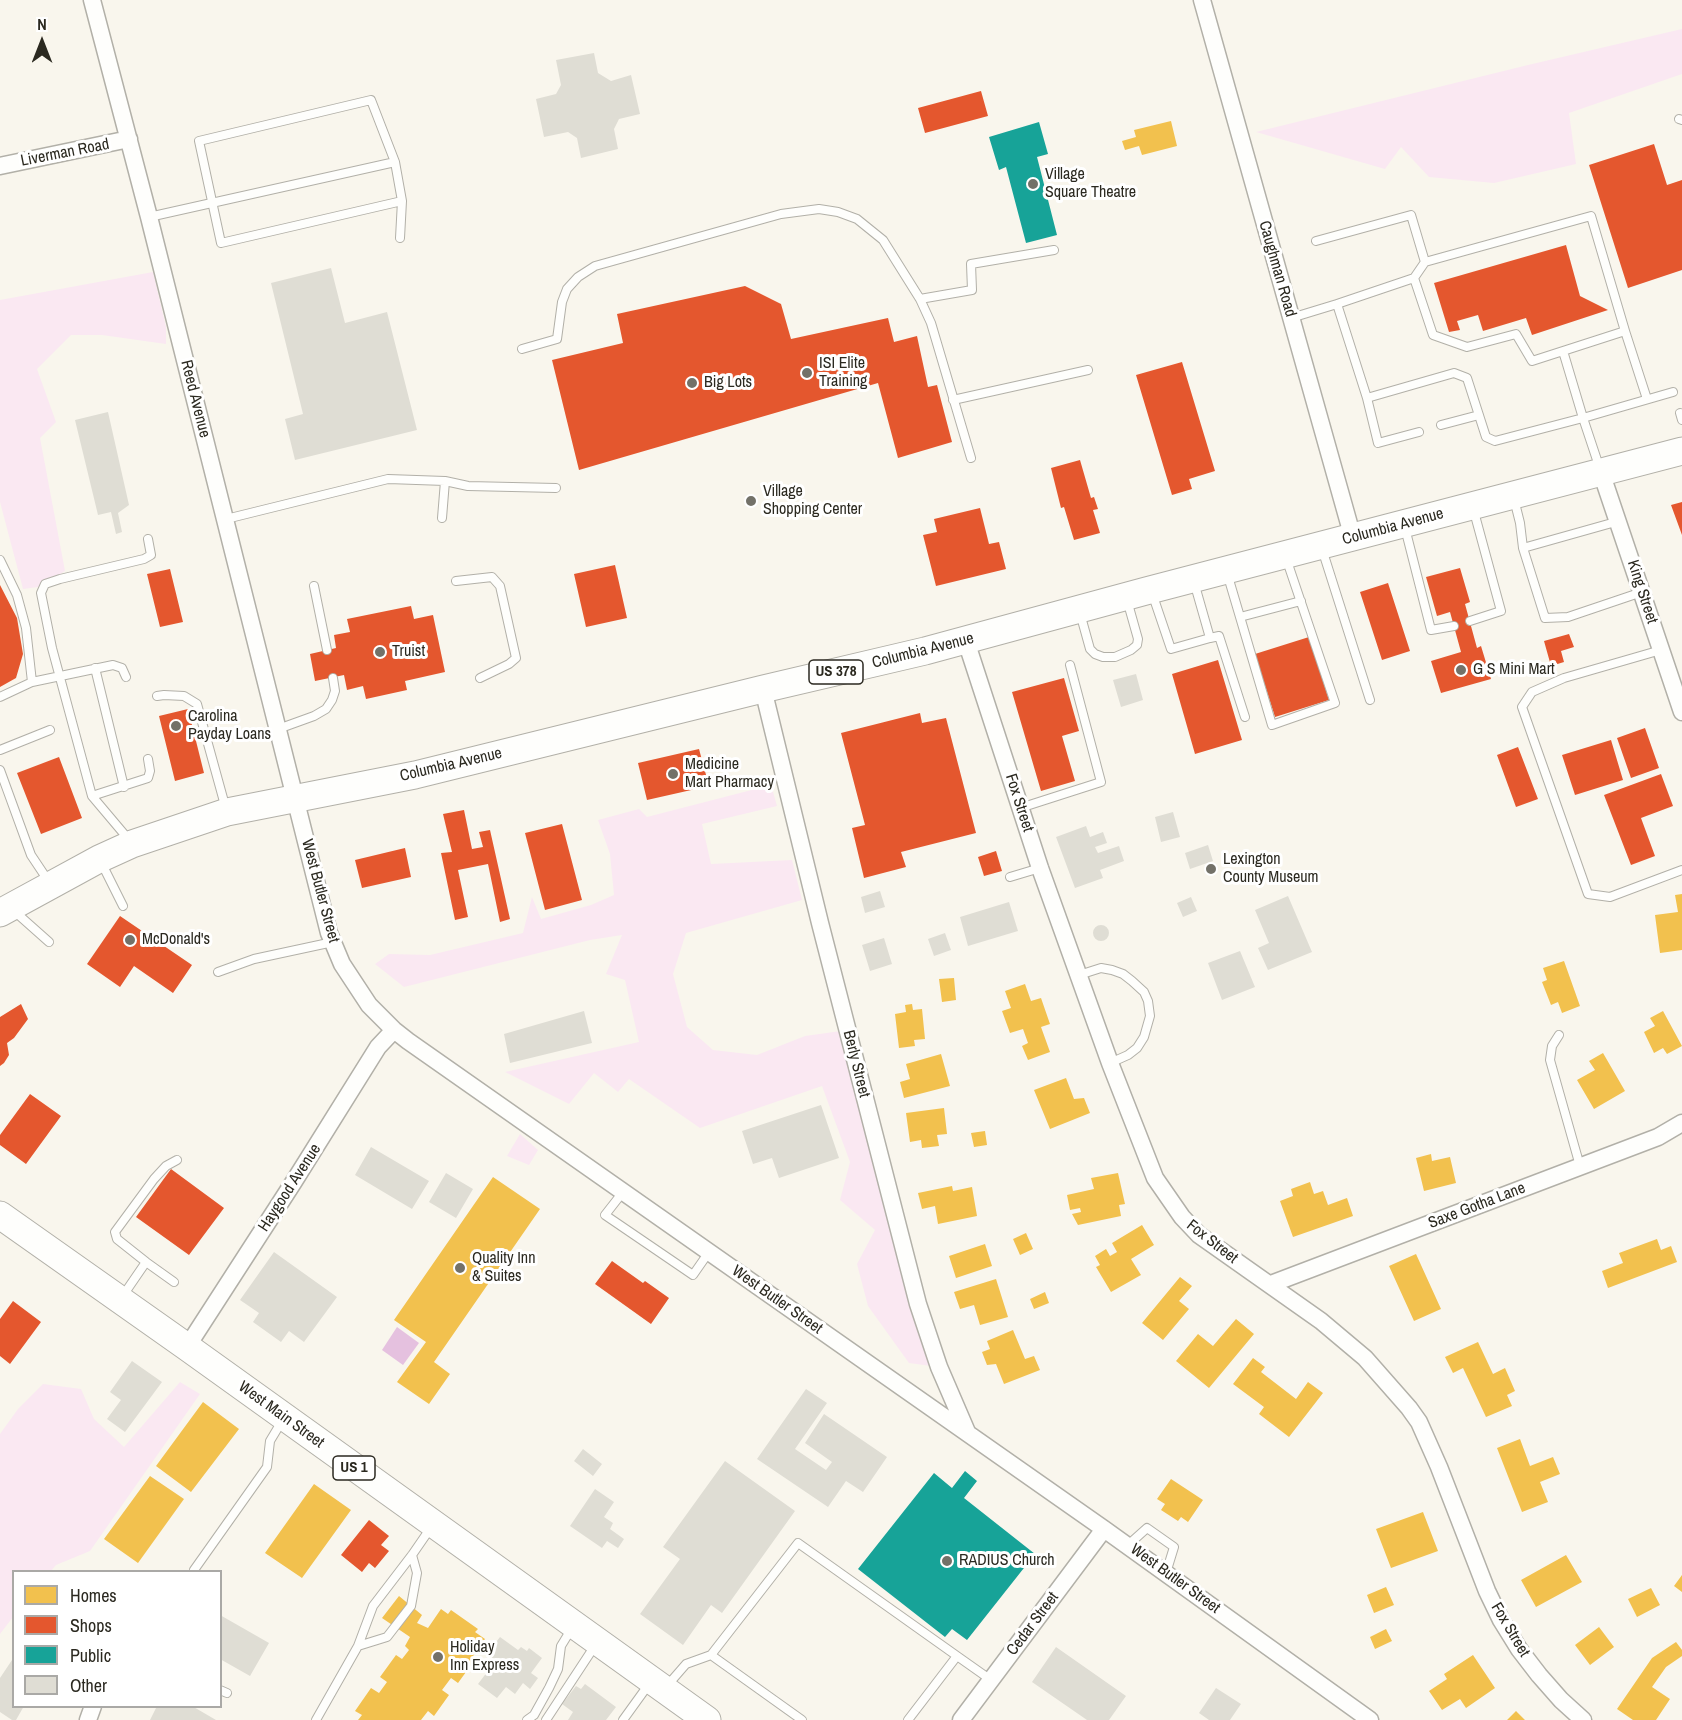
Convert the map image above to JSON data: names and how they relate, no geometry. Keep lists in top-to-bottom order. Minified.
{"streets":{"main road":["Columbia Avenue","US 378","West Main Street","US 1"],"street":["Liverman Road","Caughman Road","Reed Avenue","King Street","Fox Street","West Butler Street","Berly Street","Haygood Avenue","Saxe Gotha Lane","Cedar Street"]},"crossings":[["Liverman Road","Reed Avenue"],["Caughman Road","Columbia Avenue"],["Reed Avenue","Columbia Avenue"],["Reed Avenue","West Butler Street"],["Columbia Avenue","King Street"],["Columbia Avenue","Fox Street"],["Columbia Avenue","West Butler Street"],["Columbia Avenue","Berly Street"],["Fox Street","Saxe Gotha Lane"],["West Butler Street","Berly Street"],["West Butler Street","Haygood Avenue"],["West Butler Street","Cedar Street"],["Haygood Avenue","West Main Street"]],"places":["Village Square Theatre","ISI Elite Training","Big Lots","Village Shopping Center","Truist","G S Mini Mart","Carolina Payday Loans","Medicine Mart Pharmacy","Lexington County Museum","McDonald's","Quality Inn & Suites","RADIUS Church","Holiday Inn Express"],"legend":["Homes","Shops","Public","Other"],"north":"top"}
